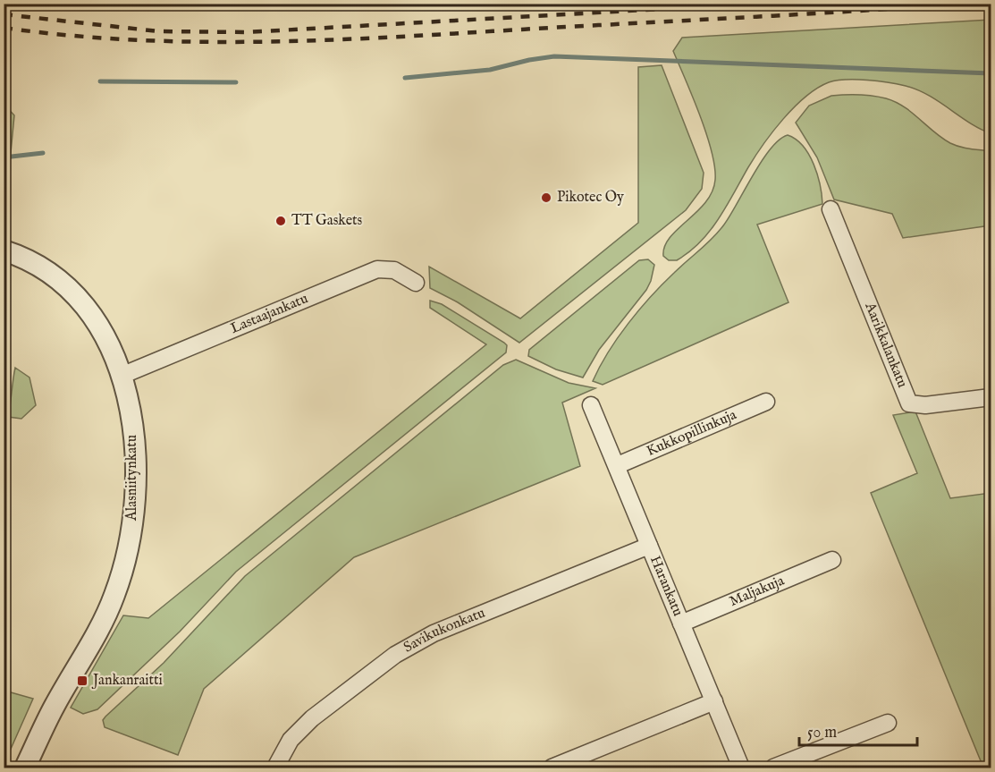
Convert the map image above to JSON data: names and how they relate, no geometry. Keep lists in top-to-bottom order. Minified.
{"streets":{"street":["Lastaajankatu","Aarikkalankatu","Kukkopillinkuja","Alasniitynkatu","Harankatu","Maljakuja","Savikukonkatu"]},"crossings":[["Lastaajankatu","Alasniitynkatu"],["Kukkopillinkuja","Harankatu"],["Harankatu","Maljakuja"],["Harankatu","Savikukonkatu"]],"places":{"other":["Pikotec Oy","TT Gaskets"],"transit":["Jankanraitti"]},"scale_bar":"50 m"}
